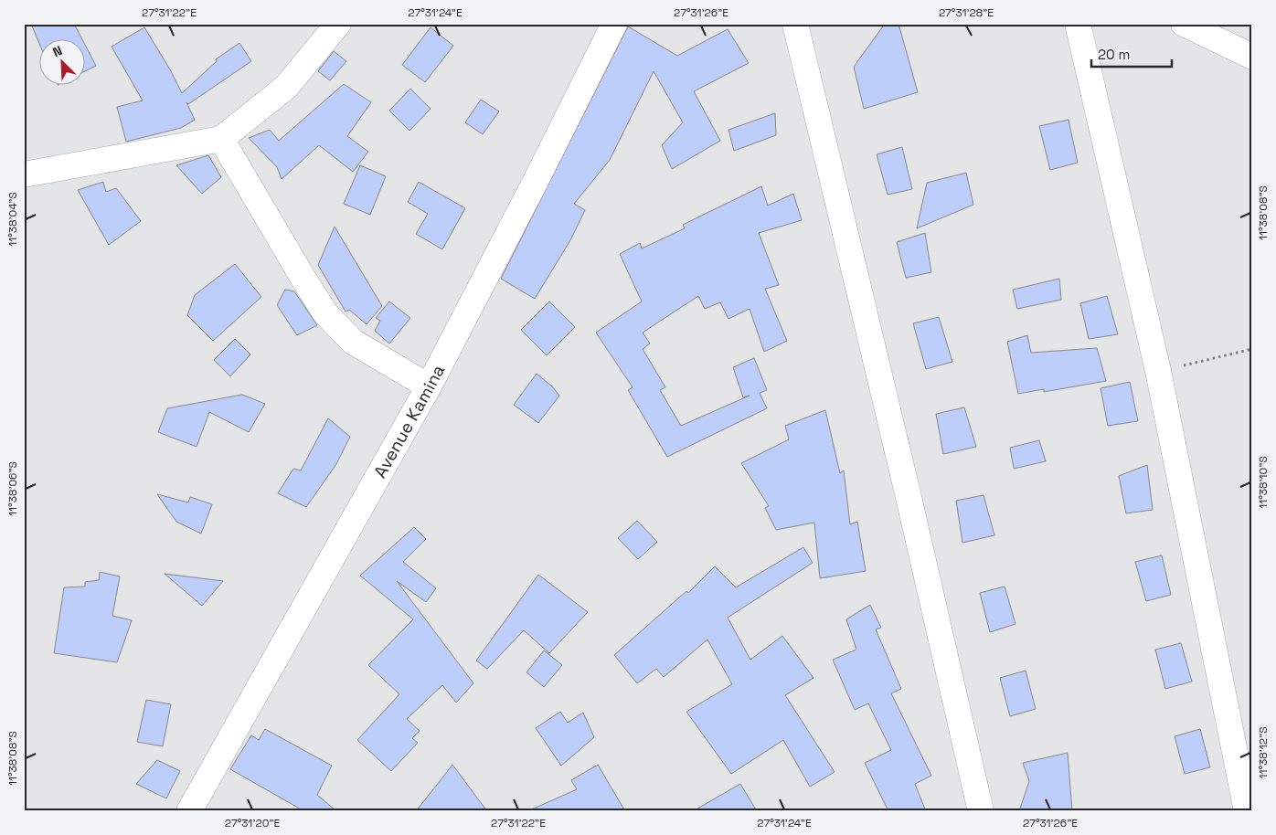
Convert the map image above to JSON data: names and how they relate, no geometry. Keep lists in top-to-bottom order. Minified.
{"streets":{"street":["Avenue Kamina"]},"scale_bar":"20 m","north":"top left","coordinates":["27°31'22\"E","27°31'24\"E","27°31'26\"E","27°31'28\"E","11°38'08\"S","11°38'04\"S","11°38'10\"S","11°38'06\"S","11°38'12\"S","27°31'20\"E"]}
